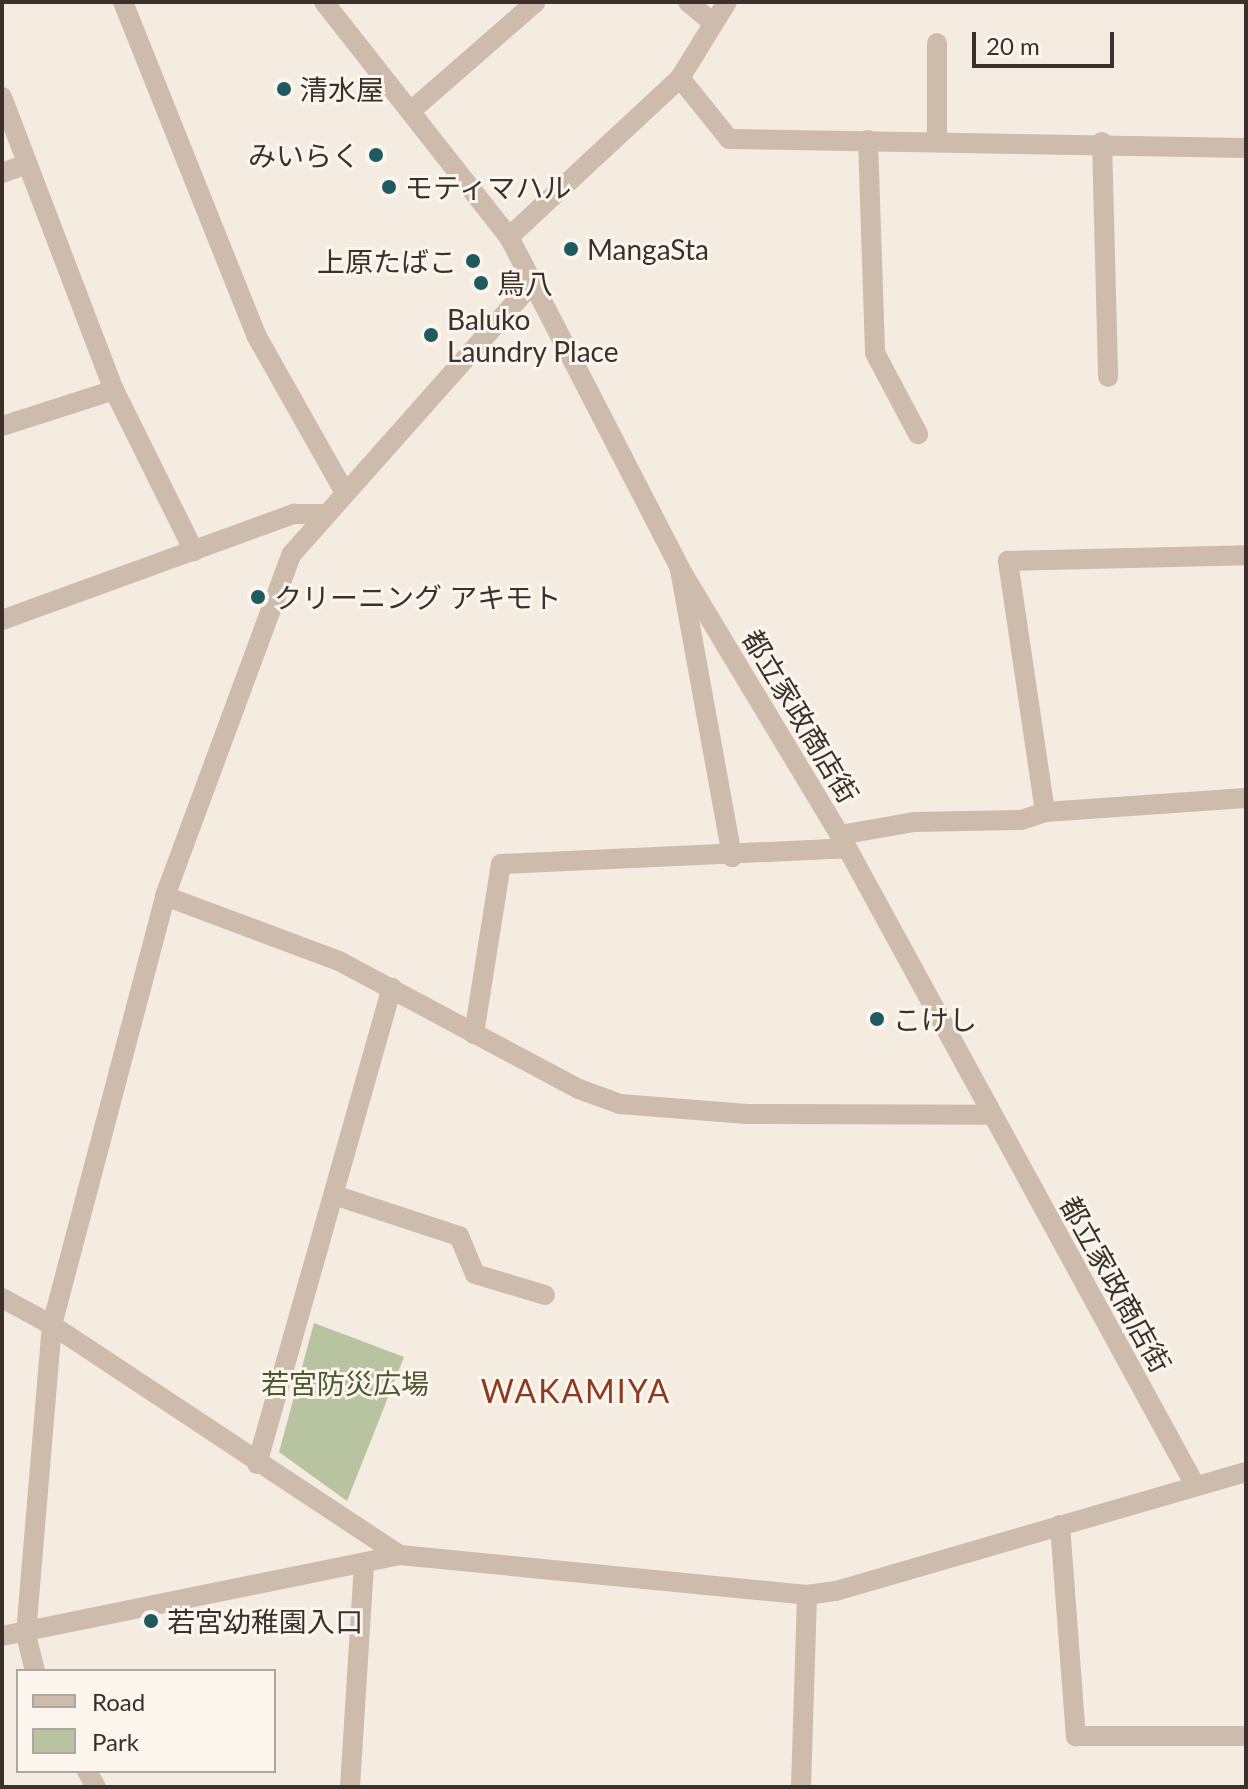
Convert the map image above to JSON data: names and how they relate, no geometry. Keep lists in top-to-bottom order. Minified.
{"streets":{"street":["都立家政商店街"]},"districts":["WAKAMIYA"],"parks":["若宮防災広場"],"places":["清水屋","みいらく","モティマハル","MangaSta","上原たばこ","鳥八","Baluko Laundry Place","クリーニング アキモト","こけし","若宮幼稚園入口"],"legend":["Road","Park"],"scale_bar":"20 m"}
